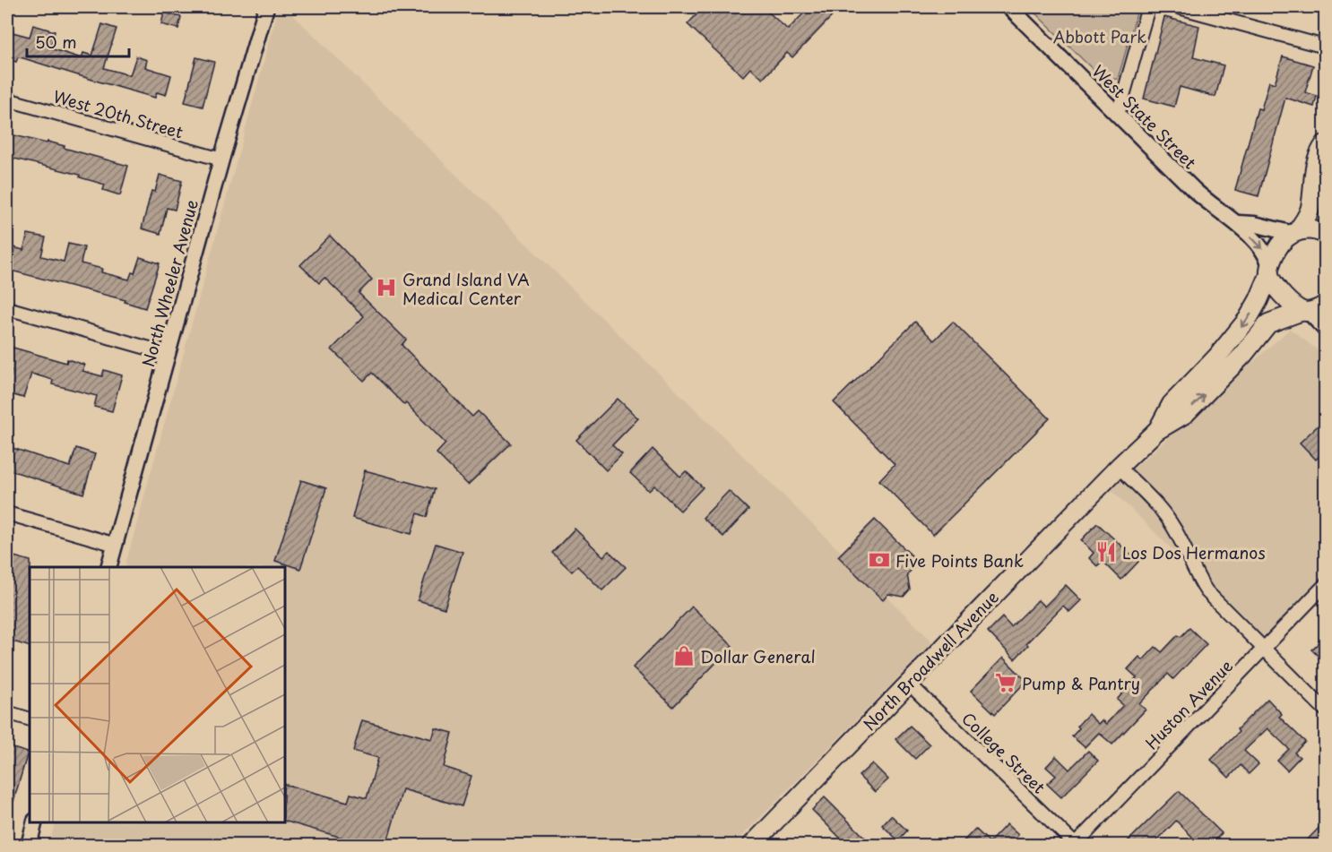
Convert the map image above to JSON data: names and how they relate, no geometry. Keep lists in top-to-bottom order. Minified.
{"streets":{"main road":["North Broadwell Avenue"],"street":["West 20th Street","West State Street","North Wheeler Avenue","Huston Avenue","College Street"]},"crossings":[["West 20th Street","North Wheeler Avenue"],["West State Street","North Broadwell Avenue"],["North Broadwell Avenue","College Street"],["Huston Avenue","College Street"]],"parks":["Abbott Park"],"places":{"hospital":["Grand Island VA Medical Center"],"restaurant":["Los Dos Hermanos"],"bank":["Five Points Bank"],"shop":["Dollar General"],"supermarket":["Pump & Pantry"]},"scale_bar":"50 m"}
